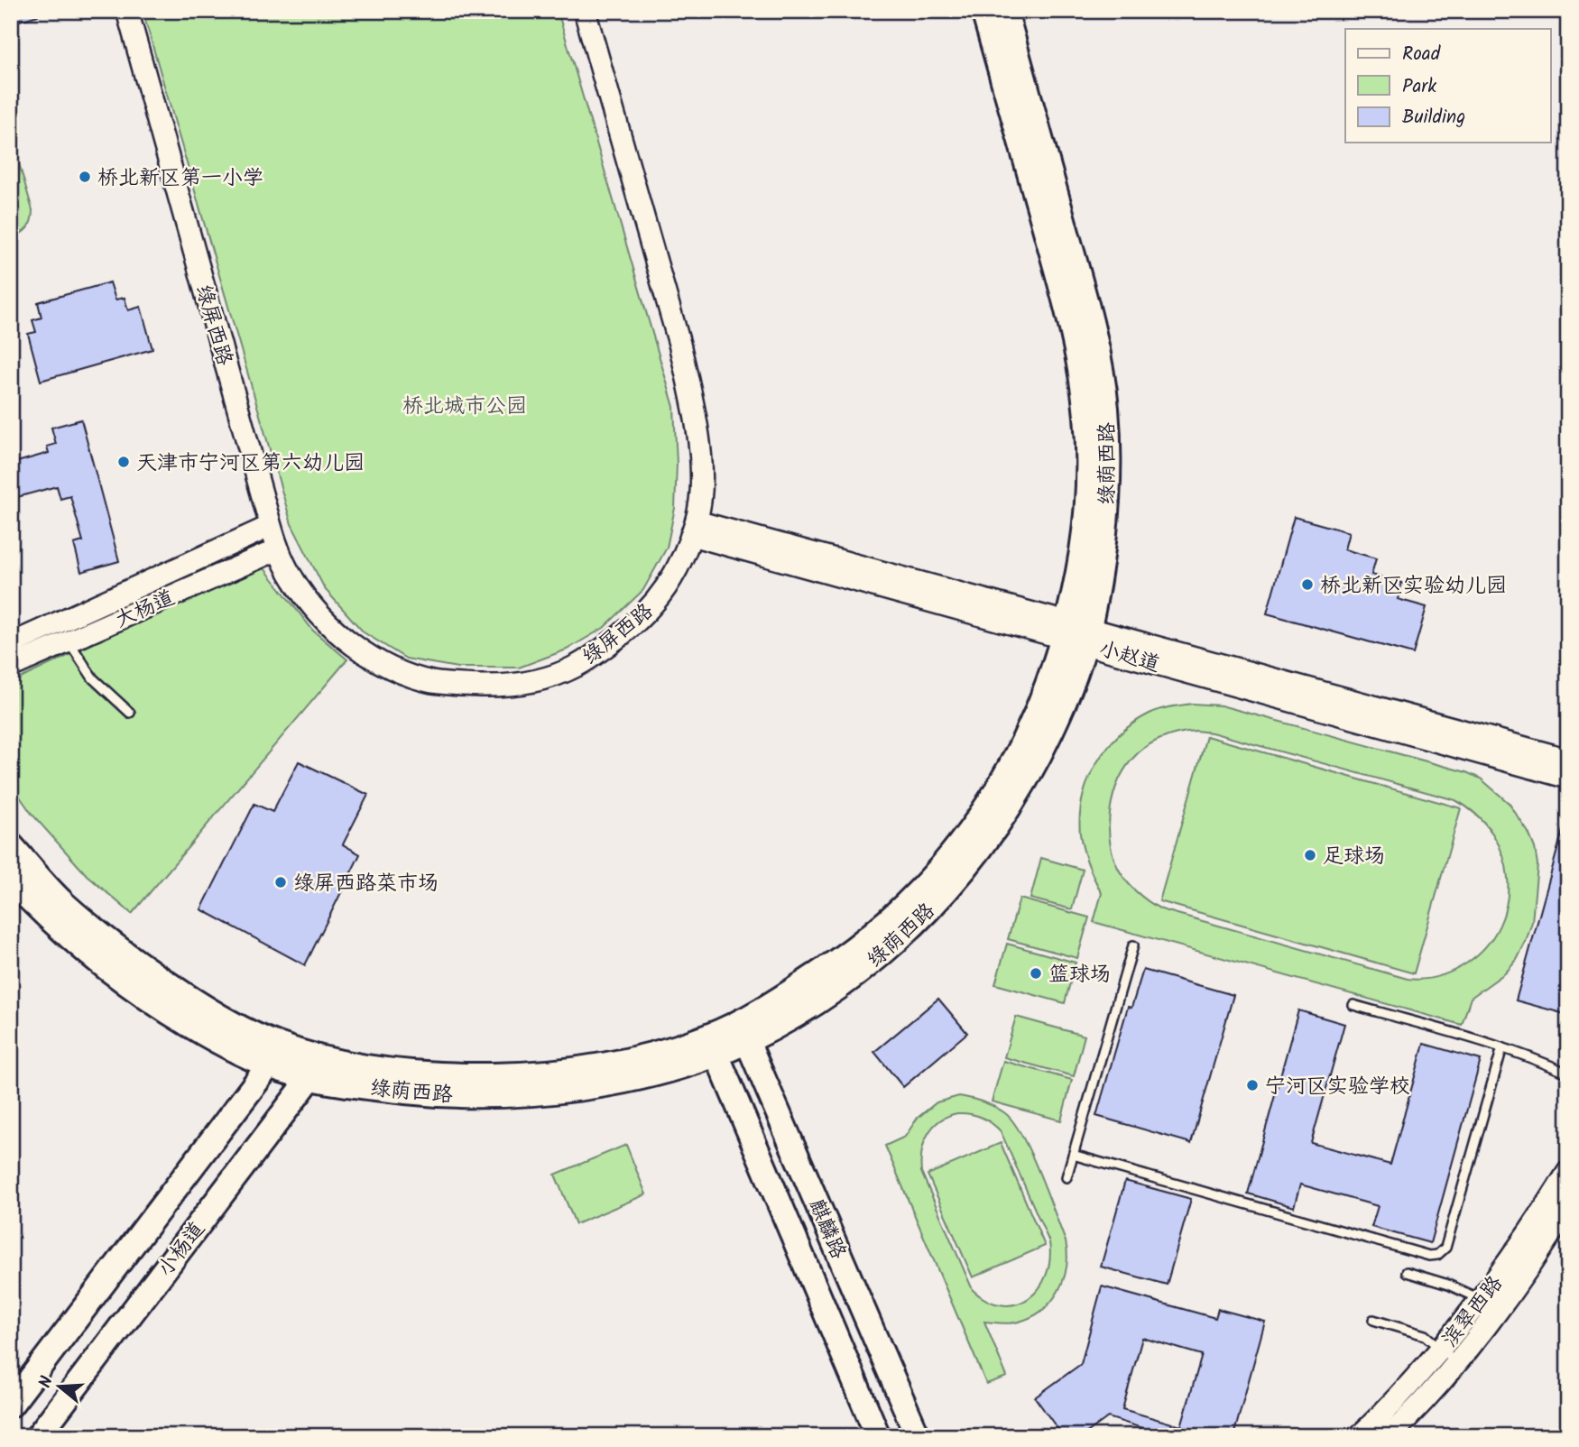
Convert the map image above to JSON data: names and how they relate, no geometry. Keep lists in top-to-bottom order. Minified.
{"streets":{"main road":["绿荫西路","麒麟路","小杨道"],"street":["绿屏西路","大杨道","小赵道","滨翠西路"]},"crossings":[["绿屏西路","大杨道"],["绿屏西路","小赵道"],["绿荫西路","小赵道"],["绿荫西路","麒麟路"],["绿荫西路","小杨道"]],"parks":["桥北城市公园"],"places":["桥北新区第一小学","天津市宁河区第六幼儿园","桥北新区实验幼儿园","足球场","绿屏西路菜市场","篮球场","宁河区实验学校"],"legend":["Road","Park","Building"],"north":"left"}
